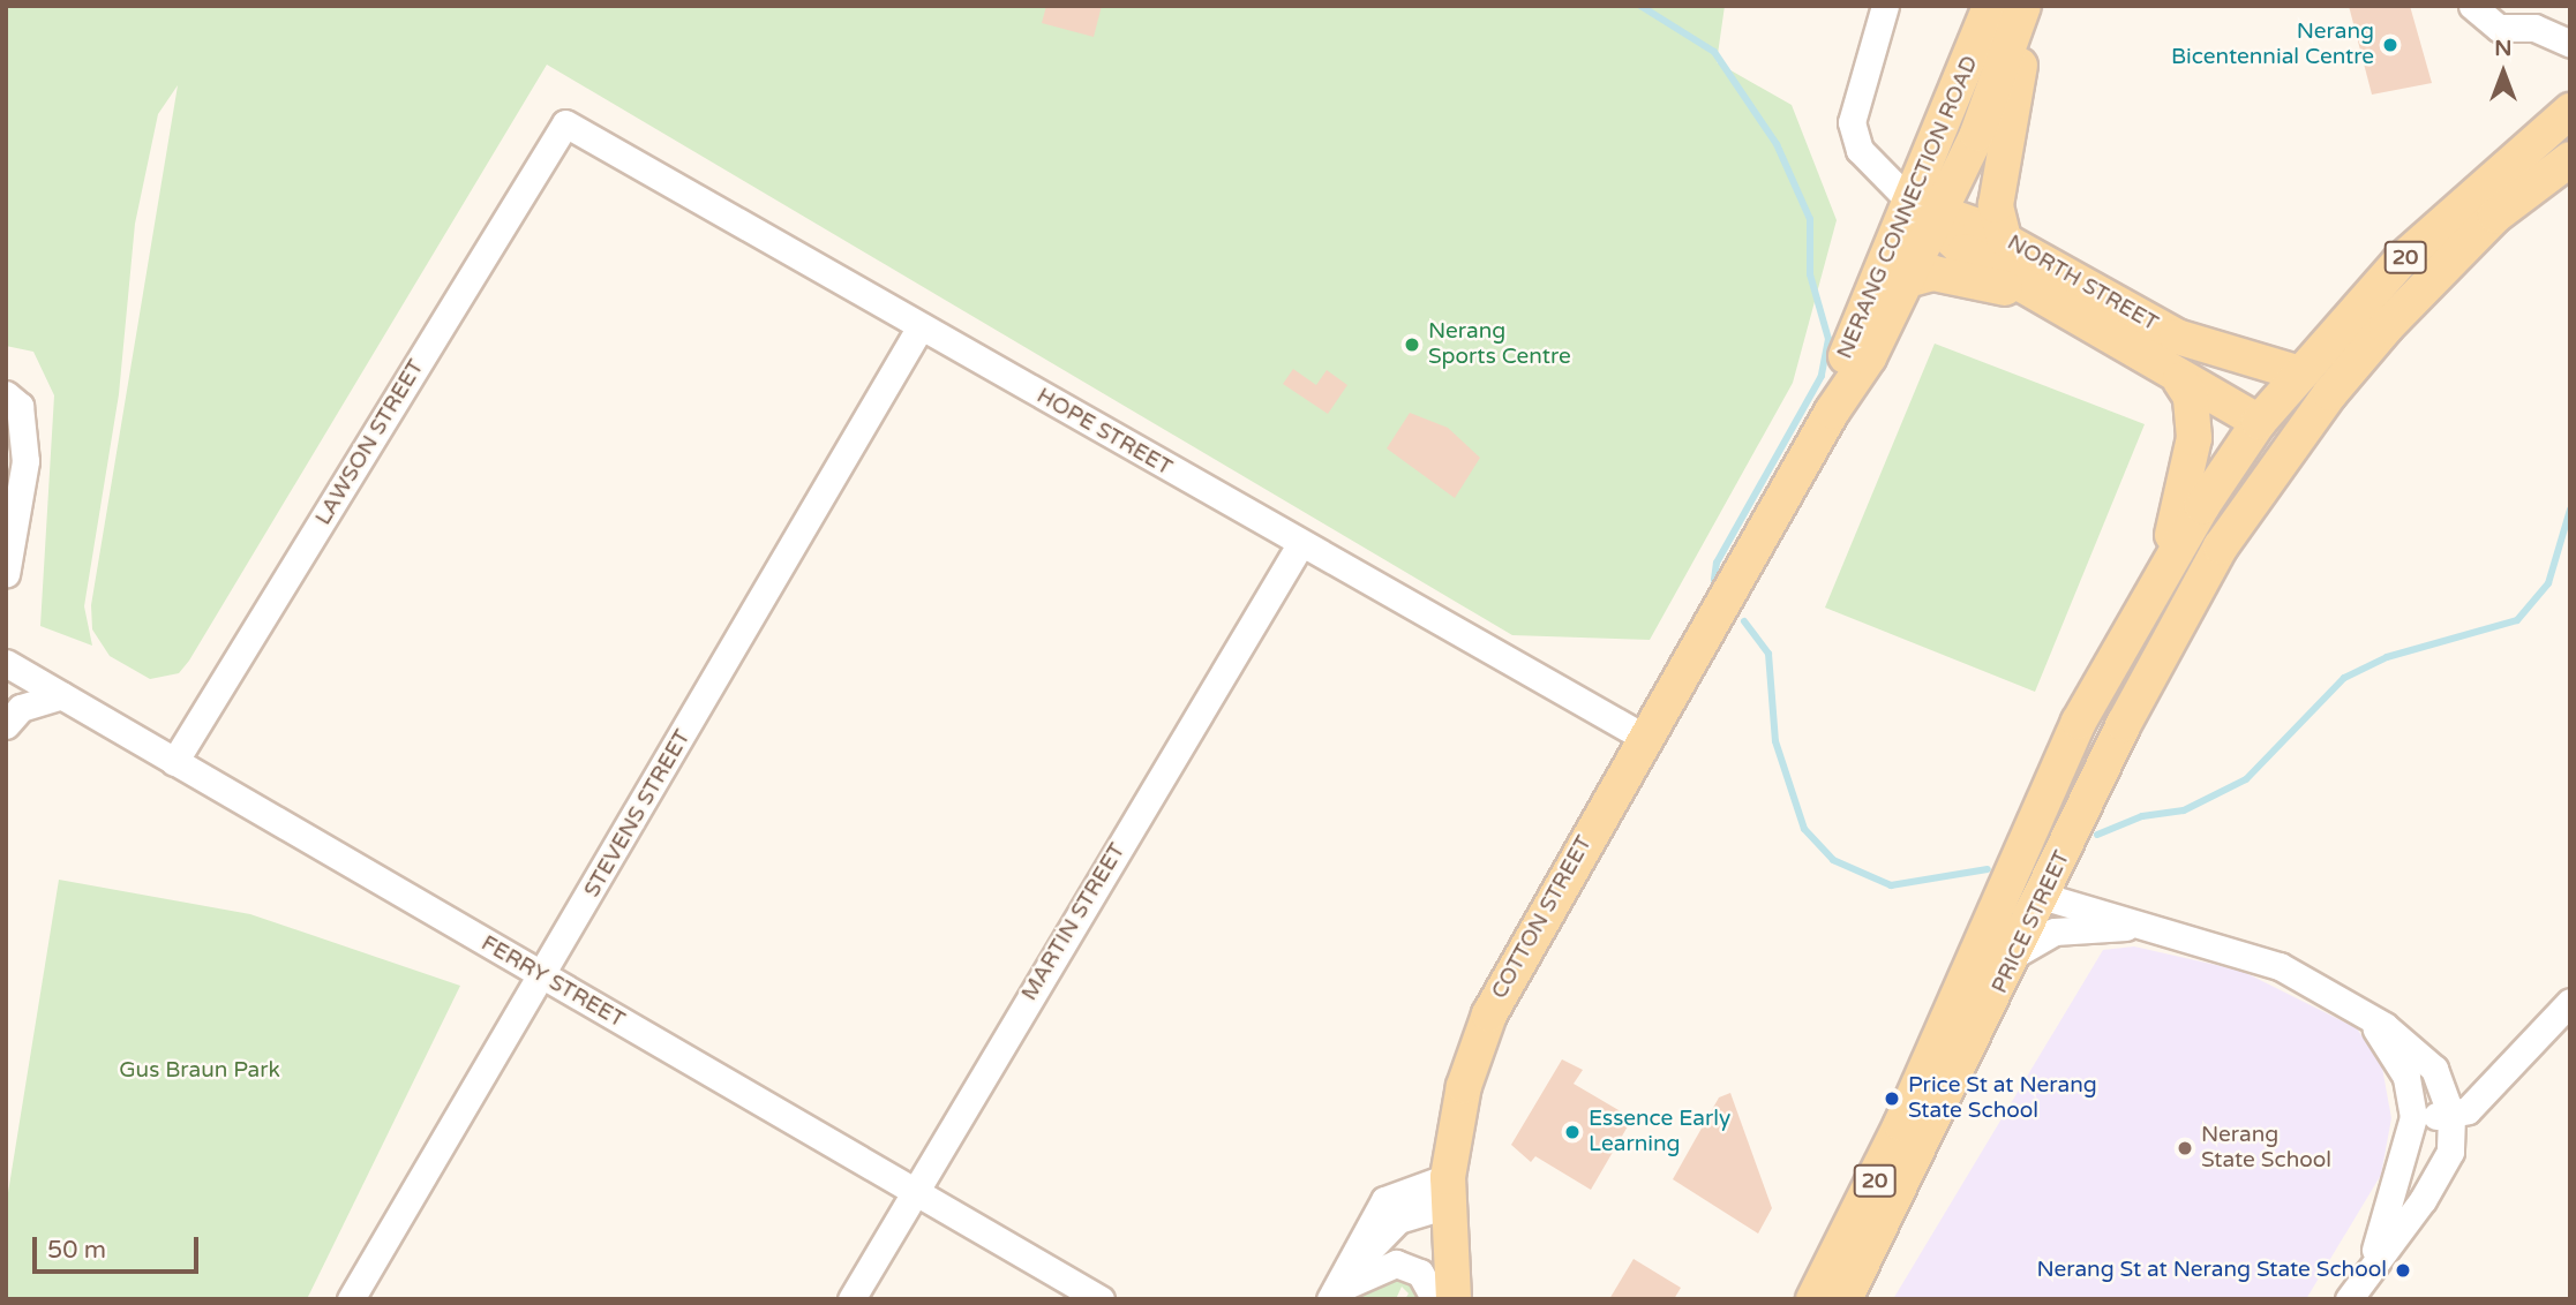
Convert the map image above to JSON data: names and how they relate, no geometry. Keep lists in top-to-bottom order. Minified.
{"streets":{"main road":["NERANG CONNECTION ROAD","20","NORTH STREET","COTTON STREET","PRICE STREET"],"street":["HOPE STREET","LAWSON STREET","STEVENS STREET","MARTIN STREET","FERRY STREET"]},"crossings":[["NERANG CONNECTION ROAD","NORTH STREET"],["NERANG CONNECTION ROAD","HOPE STREET"],["NERANG CONNECTION ROAD","COTTON STREET"],["20","NORTH STREET"],["20","PRICE STREET"],["HOPE STREET","LAWSON STREET"],["HOPE STREET","STEVENS STREET"],["HOPE STREET","COTTON STREET"],["HOPE STREET","MARTIN STREET"],["LAWSON STREET","FERRY STREET"],["STEVENS STREET","FERRY STREET"],["MARTIN STREET","FERRY STREET"]],"parks":["Gus Braun Park"],"places":["Nerang Bicentennial Centre","Nerang Sports Centre","Price St at Nerang State School","Essence Early Learning","Nerang State School","Nerang St at Nerang State School"],"scale_bar":"50 m","north":"top"}
